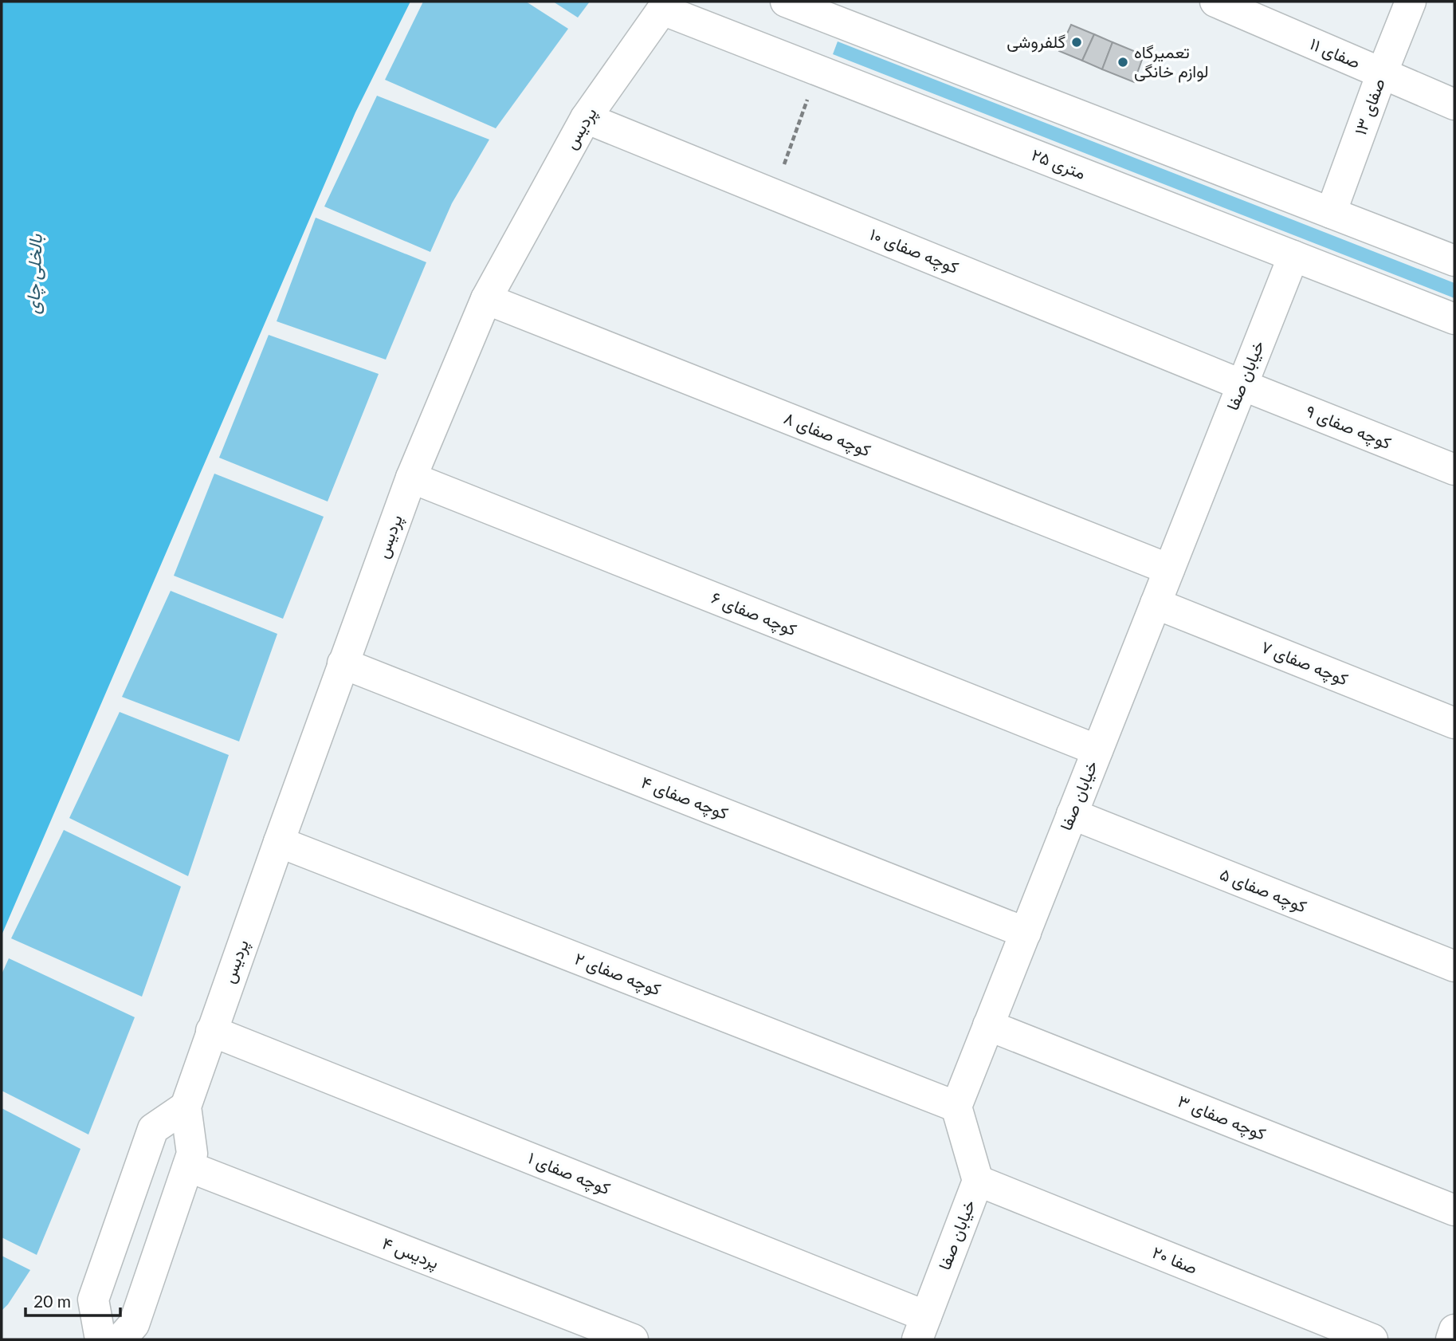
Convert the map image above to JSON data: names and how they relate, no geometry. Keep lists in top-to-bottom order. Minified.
{"streets":{"street":["صفای ۱۱","صفای ۱۳","پردیس","۲۵ متری","کوچه صفای ۱۰","خیابان صفا","کوچه صفای ۹","کوچه صفای ۸","کوچه صفای ۶","کوچه صفای ۷","کوچه صفای ۴","کوچه صفای ۵","کوچه صفای ۲","کوچه صفای ۳","کوچه صفای ۱","پردیس ۴","صفا ۲۰"]},"crossings":[["صفای ۱۱","صفای ۱۳"],["پردیس","۲۵ متری"],["پردیس","کوچه صفای ۱۰"],["پردیس","کوچه صفای ۸"],["پردیس","کوچه صفای ۶"],["پردیس","کوچه صفای ۴"],["پردیس","کوچه صفای ۲"],["پردیس","کوچه صفای ۱"],["پردیس","پردیس ۴"],["۲۵ متری","خیابان صفا"],["کوچه صفای ۱۰","خیابان صفا"],["کوچه صفای ۱۰","کوچه صفای ۹"],["خیابان صفا","کوچه صفای ۹"],["خیابان صفا","کوچه صفای ۸"],["خیابان صفا","کوچه صفای ۶"],["خیابان صفا","کوچه صفای ۷"],["خیابان صفا","کوچه صفای ۴"],["خیابان صفا","کوچه صفای ۵"],["خیابان صفا","کوچه صفای ۲"],["خیابان صفا","کوچه صفای ۳"],["خیابان صفا","کوچه صفای ۱"],["خیابان صفا","صفا ۲۰"]],"water":["بالخلی چای"],"places":["گلفروشی","تعمیرگاه لوازم خانگی"],"scale_bar":"20 m"}
